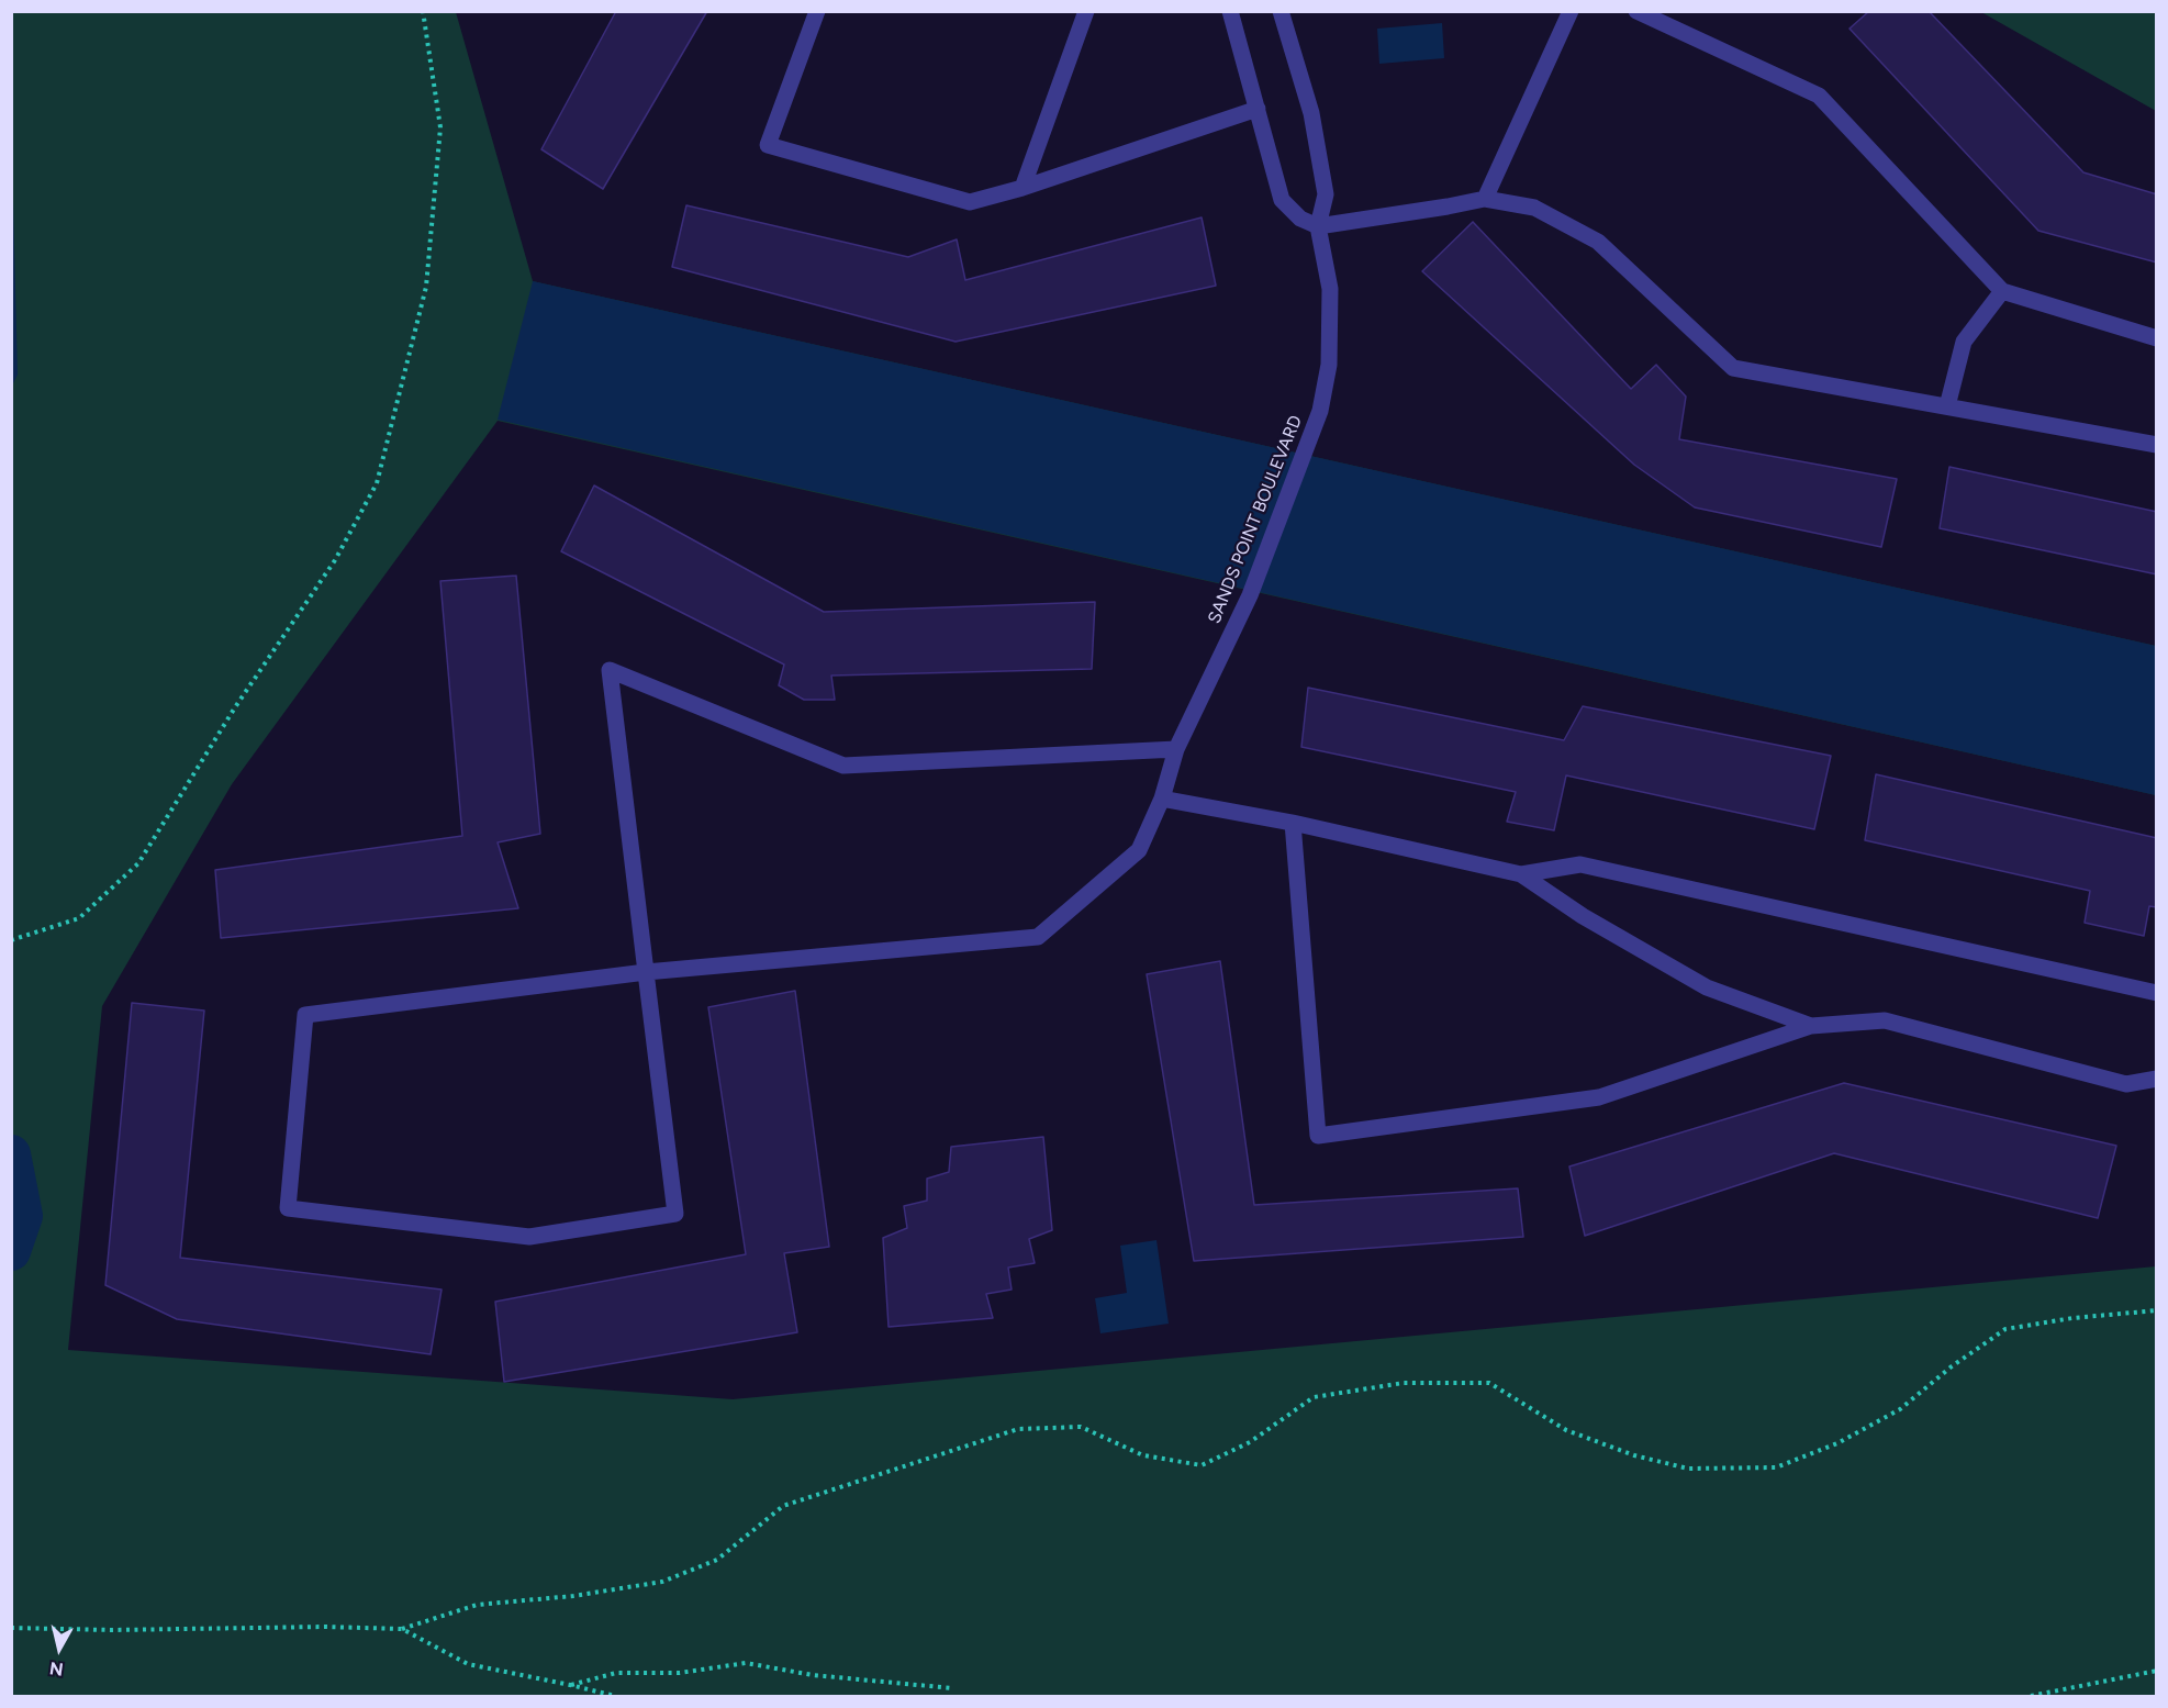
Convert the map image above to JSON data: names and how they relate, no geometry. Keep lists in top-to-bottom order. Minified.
{"streets":{"lane":["SANDS POINT BOULEVARD"]},"north":"bottom"}
